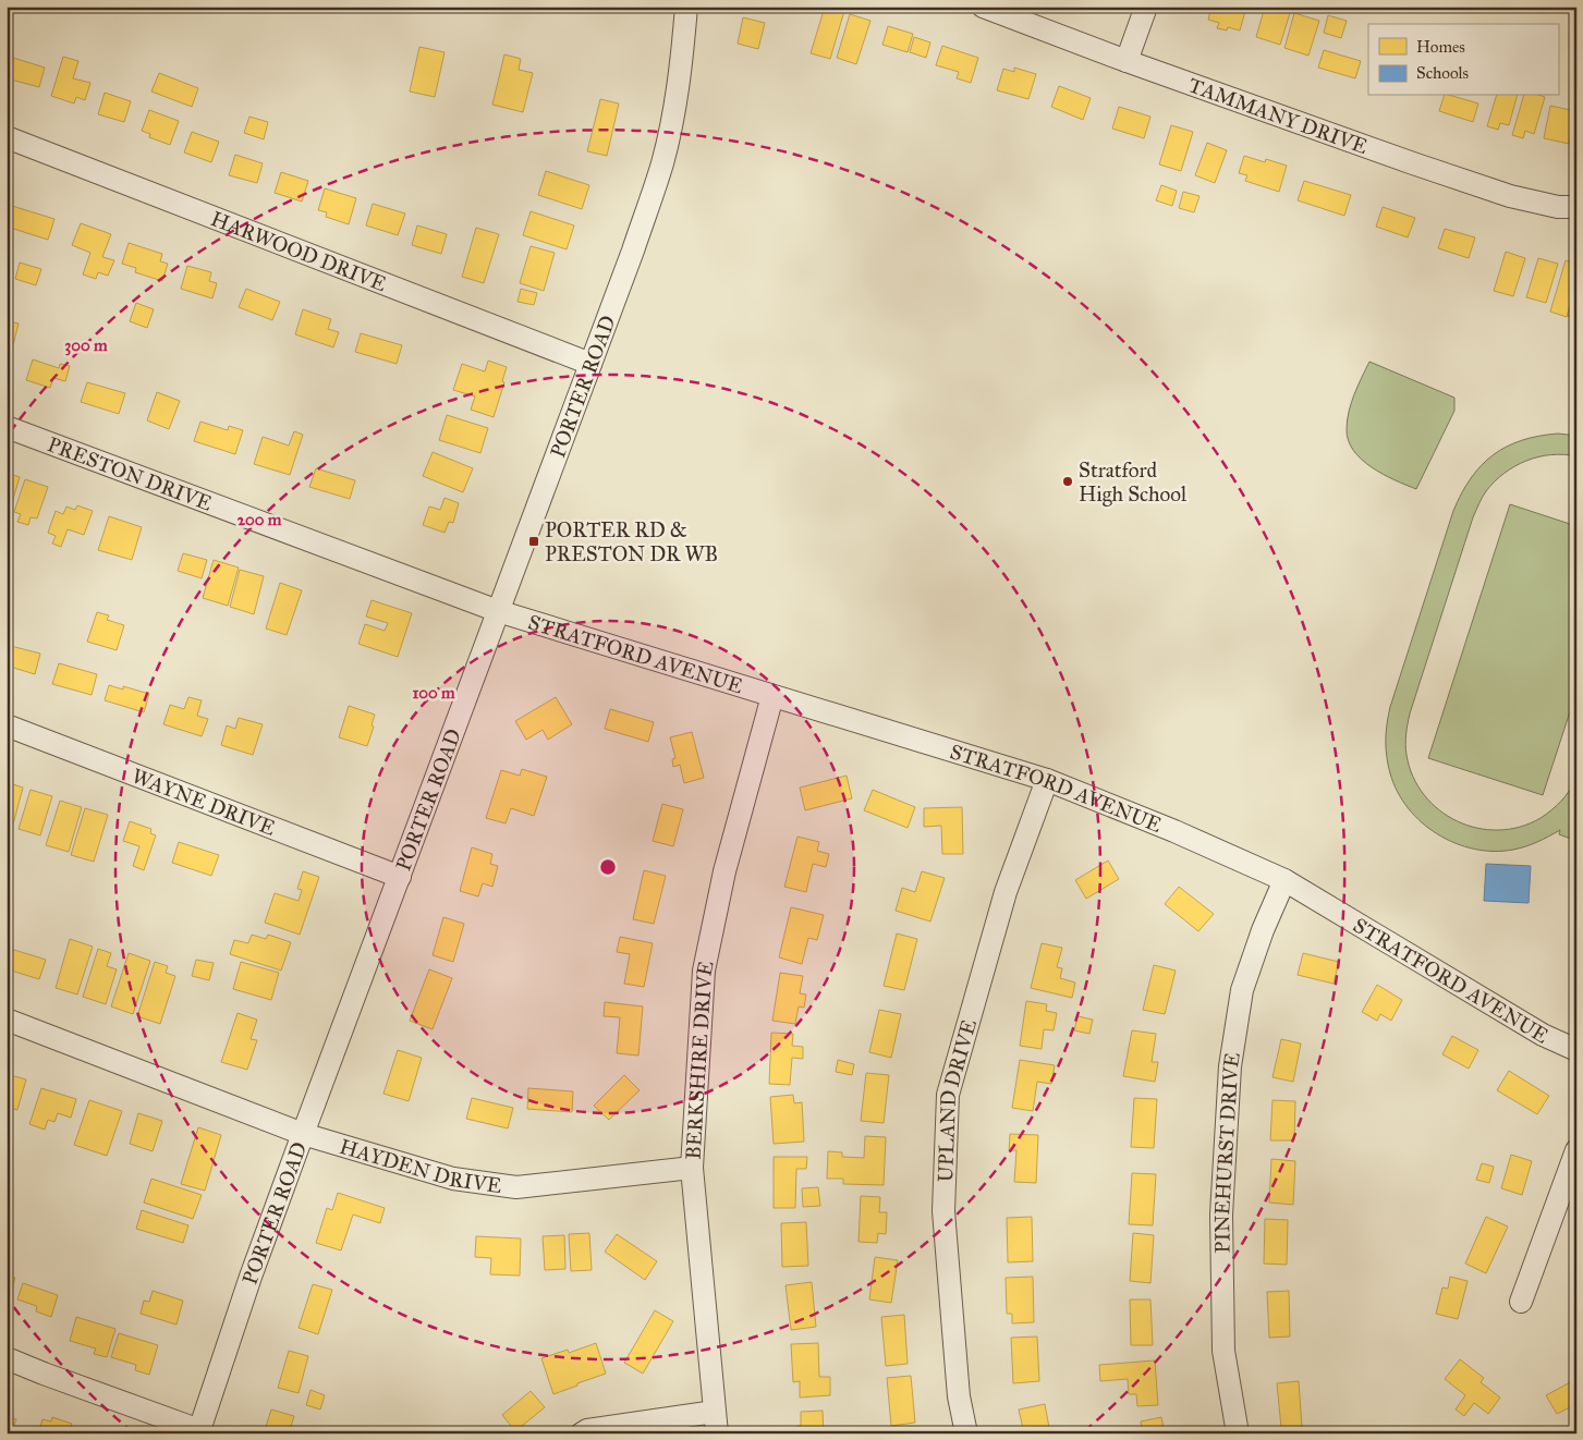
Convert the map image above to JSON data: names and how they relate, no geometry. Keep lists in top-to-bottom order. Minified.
{"streets":{"street":["TAMMANY DRIVE","HARWOOD DRIVE","PORTER ROAD","PRESTON DRIVE","STRATFORD AVENUE","WAYNE DRIVE","BERKSHIRE DRIVE","UPLAND DRIVE","PINEHURST DRIVE","HAYDEN DRIVE"]},"crossings":[["HARWOOD DRIVE","PORTER ROAD"],["PORTER ROAD","PRESTON DRIVE"],["PORTER ROAD","STRATFORD AVENUE"],["PORTER ROAD","WAYNE DRIVE"],["PORTER ROAD","HAYDEN DRIVE"],["PRESTON DRIVE","STRATFORD AVENUE"],["STRATFORD AVENUE","BERKSHIRE DRIVE"],["STRATFORD AVENUE","UPLAND DRIVE"],["STRATFORD AVENUE","PINEHURST DRIVE"],["BERKSHIRE DRIVE","HAYDEN DRIVE"]],"places":{"other":["Stratford High School"],"transit":["PORTER RD & PRESTON DR WB"]},"legend":["Homes","Schools"],"rings":["300 m","200 m","100 m"]}
